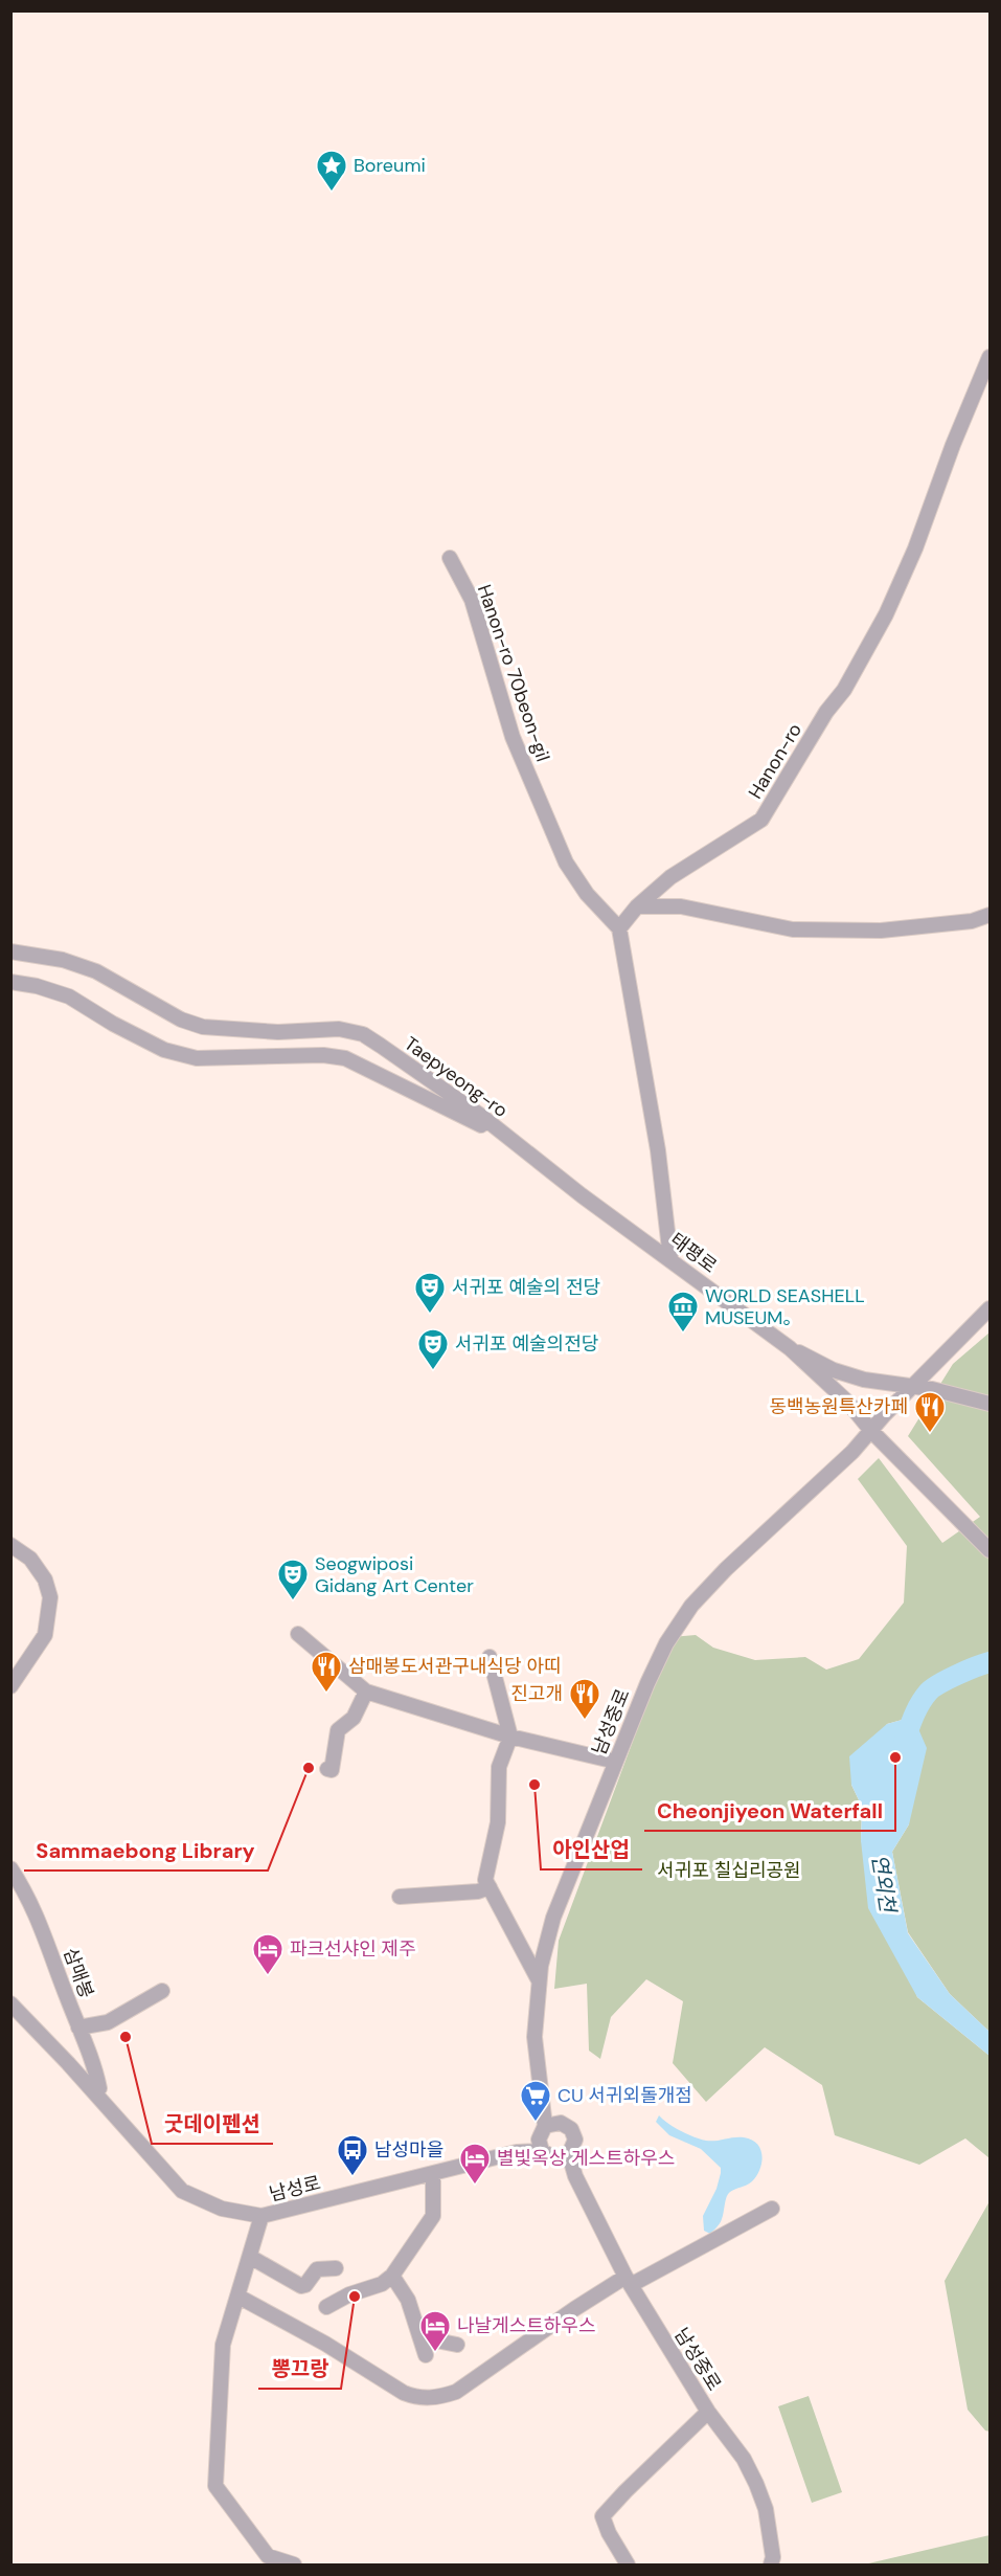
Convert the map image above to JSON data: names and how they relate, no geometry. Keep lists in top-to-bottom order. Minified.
{"streets":{"street":["Hanon-ro 70beon-gil","Hanon-ro","Taepyeong-ro","태평로","남성중로","삼매봉","남성로"]},"crossings":[["Hanon-ro 70beon-gil","Hanon-ro"],["Taepyeong-ro","태평로"],["태평로","남성중로"],["남성중로","남성로"],["삼매봉","남성로"]],"water":["연외천"],"parks":["서귀포 칠십리공원"],"places":{"place":["Boreumi"],"theatre":["서귀포 예술의 전당","서귀포 예술의전당","Seogwiposi Gidang Art Center"],"museum":["WORLD SEASHELL MUSEUM。"],"restaurant":["동백농원특산카페","삼매봉도서관구내식당 아띠","진고개"],"other":["Cheonjiyeon Waterfall","Sammaebong Library","아인산업","굿데이펜션","뽕끄랑"],"hotel":["파크선샤인 제주","별빛옥상 게스트하우스","나날게스트하우스"],"supermarket":["CU 서귀외돌개점"],"bus stop":["남성마을"]}}
